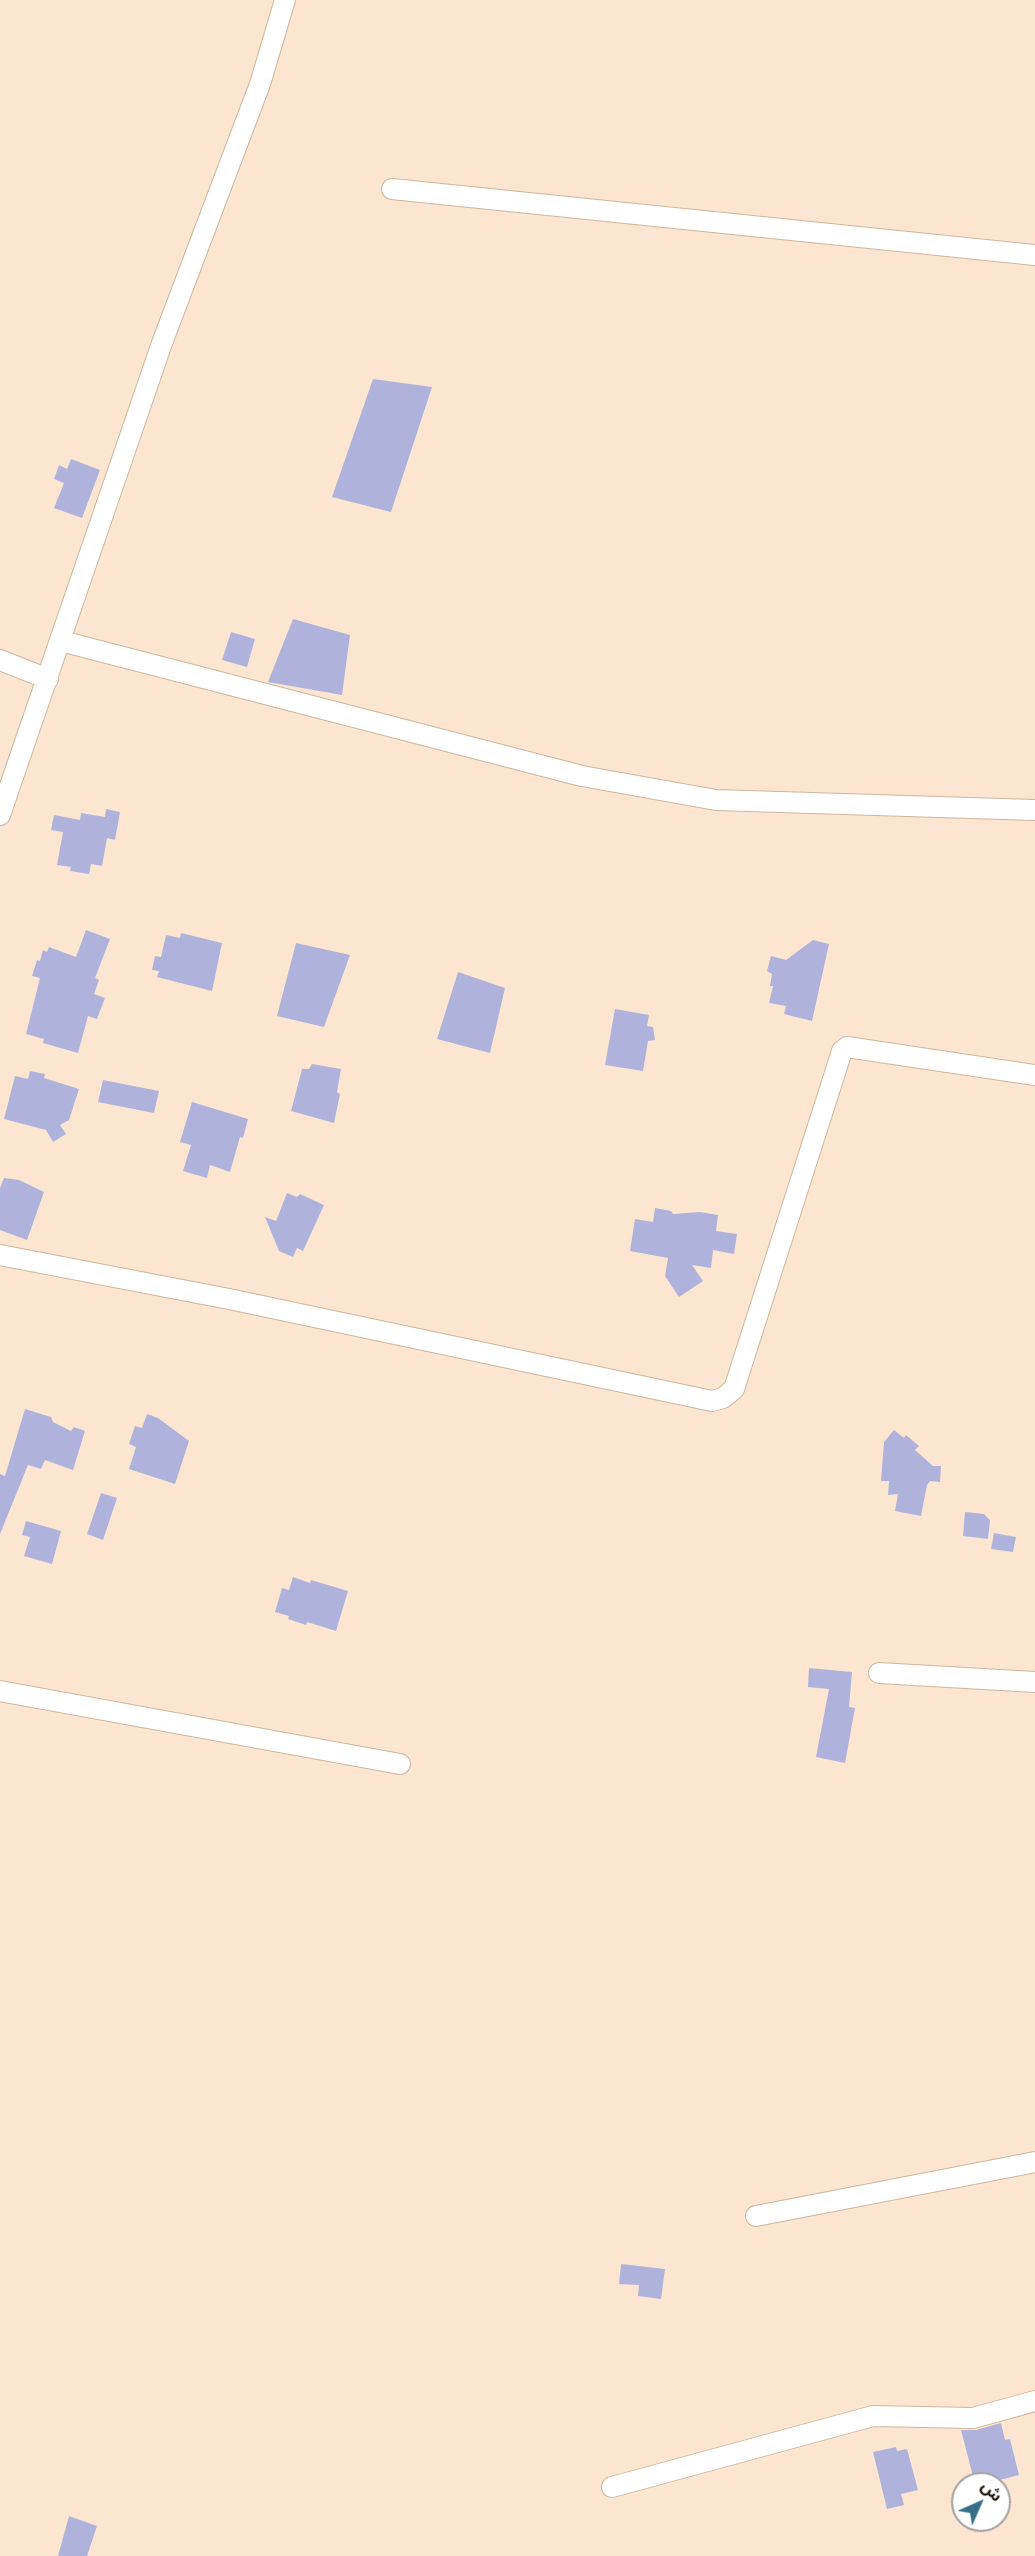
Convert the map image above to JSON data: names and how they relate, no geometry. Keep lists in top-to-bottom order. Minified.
{"north":"top right"}
